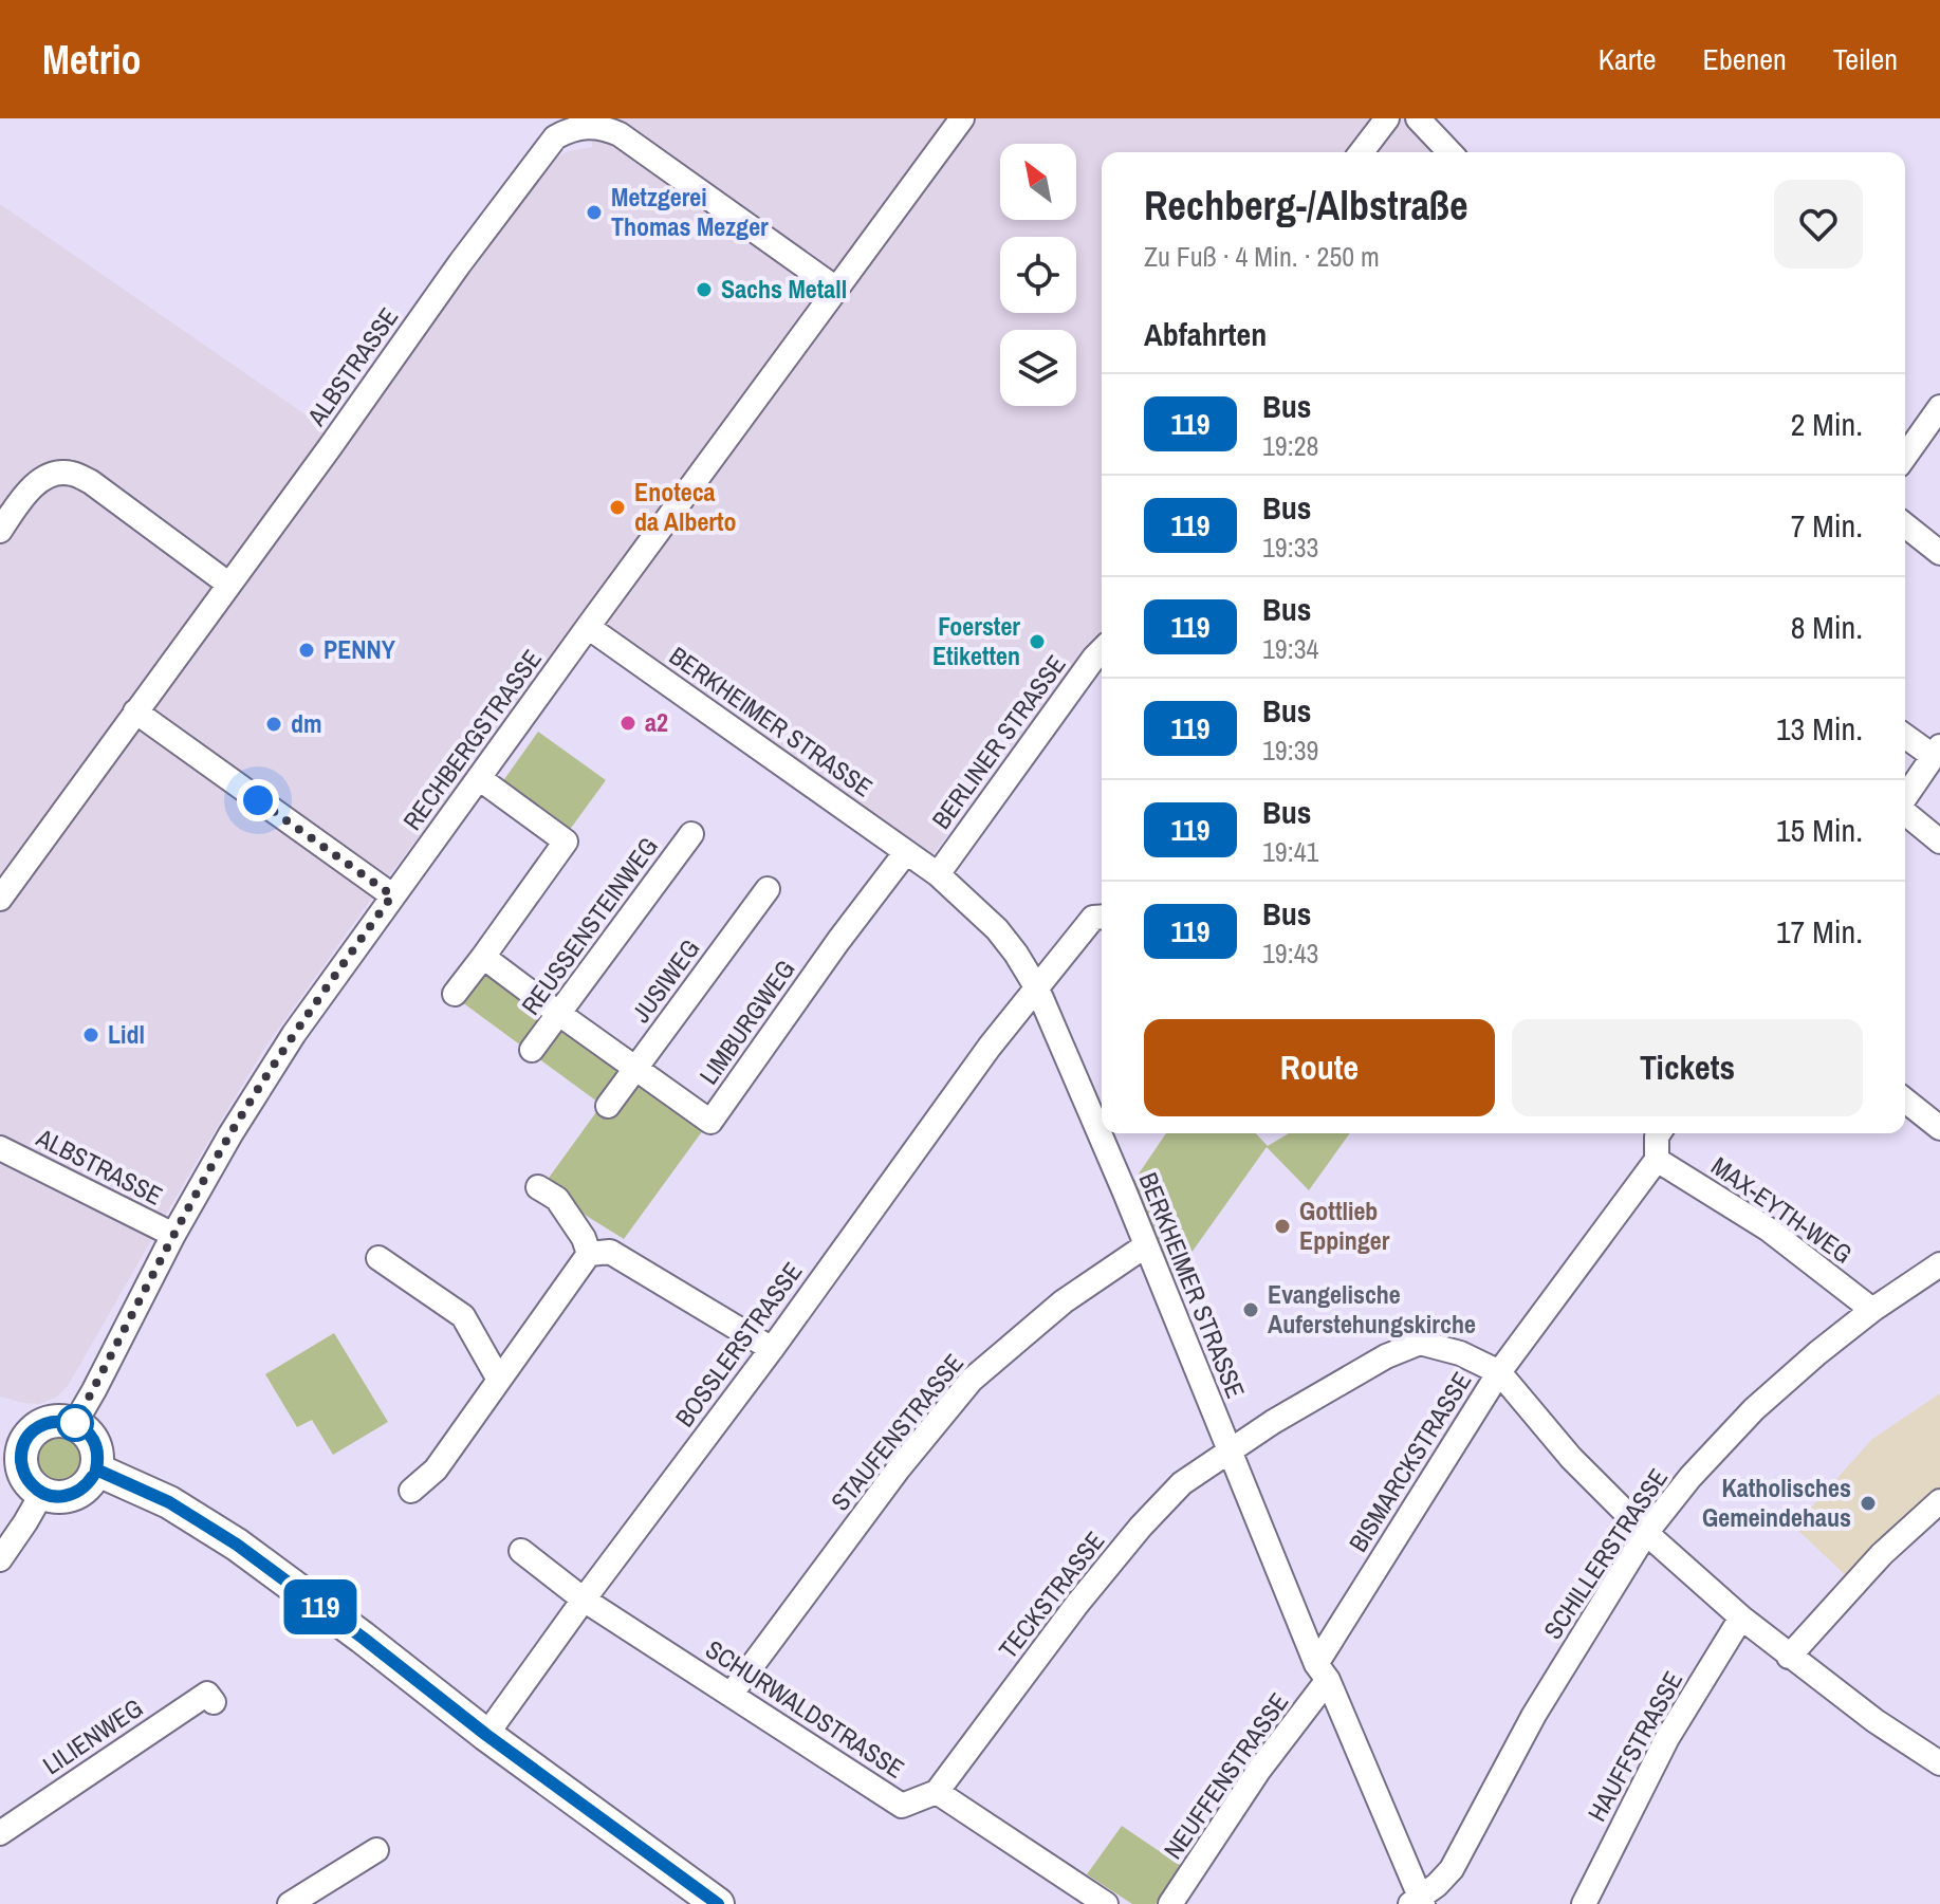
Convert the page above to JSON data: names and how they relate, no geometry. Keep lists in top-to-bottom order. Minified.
{"streets":{"street":["ALBSTRASSE","BERKHEIMER STRASSE","RECHBERGSTRASSE","BERLINER STRASSE","REUSSENSTEINWEG","JUSIWEG","LIMBURGWEG","MAX-EYTH-WEG","BOSSLERSTRASSE","STAUFENSTRASSE","BISMARCKSTRASSE","SCHILLERSTRASSE","TECKSTRASSE","SCHURWALDSTRASSE","LILIENWEG","HAUFFSTRASSE","NEUFFENSTRASSE"]},"crossings":[["ALBSTRASSE","RECHBERGSTRASSE"],["BERKHEIMER STRASSE","RECHBERGSTRASSE"],["BERKHEIMER STRASSE","BERLINER STRASSE"],["BERKHEIMER STRASSE","LIMBURGWEG"],["BERKHEIMER STRASSE","BOSSLERSTRASSE"],["BERKHEIMER STRASSE","STAUFENSTRASSE"],["BERKHEIMER STRASSE","BISMARCKSTRASSE"],["BERKHEIMER STRASSE","SCHILLERSTRASSE"],["BERKHEIMER STRASSE","TECKSTRASSE"],["BERKHEIMER STRASSE","NEUFFENSTRASSE"],["REUSSENSTEINWEG","LIMBURGWEG"],["JUSIWEG","LIMBURGWEG"],["MAX-EYTH-WEG","BISMARCKSTRASSE"],["MAX-EYTH-WEG","SCHILLERSTRASSE"],["BOSSLERSTRASSE","SCHURWALDSTRASSE"],["STAUFENSTRASSE","SCHURWALDSTRASSE"],["BISMARCKSTRASSE","TECKSTRASSE"],["BISMARCKSTRASSE","NEUFFENSTRASSE"],["TECKSTRASSE","SCHURWALDSTRASSE"]],"places":["Metzgerei Thomas Mezger","Sachs Metall","Enoteca da Alberto","Foerster Etiketten","PENNY","a2","dm","Lidl","Gottlieb Eppinger","Evangelische Auferstehungskirche","Katholisches Gemeindehaus"],"lines":["bus line 119"],"north":"top left","page":{"header":"Metrio","nav":["Karte","Ebenen","Teilen"],"on_map":"119","heading":[["Rechberg-/Albstraße","Zu Fuß · 4 Min. · 250 m"],"Abfahrten"],"list":[{"mark":"119","name":"Bus","note":"19:28","value":"2 Min."},{"mark":"119","name":"Bus","note":"19:33","value":"7 Min."},{"mark":"119","name":"Bus","note":"19:34","value":"8 Min."},{"mark":"119","name":"Bus","note":"19:39","value":"13 Min."},{"mark":"119","name":"Bus","note":"19:41","value":"15 Min."},{"mark":"119","name":"Bus","note":"19:43","value":"17 Min."}],"buttons":["Route","Tickets"]}}
